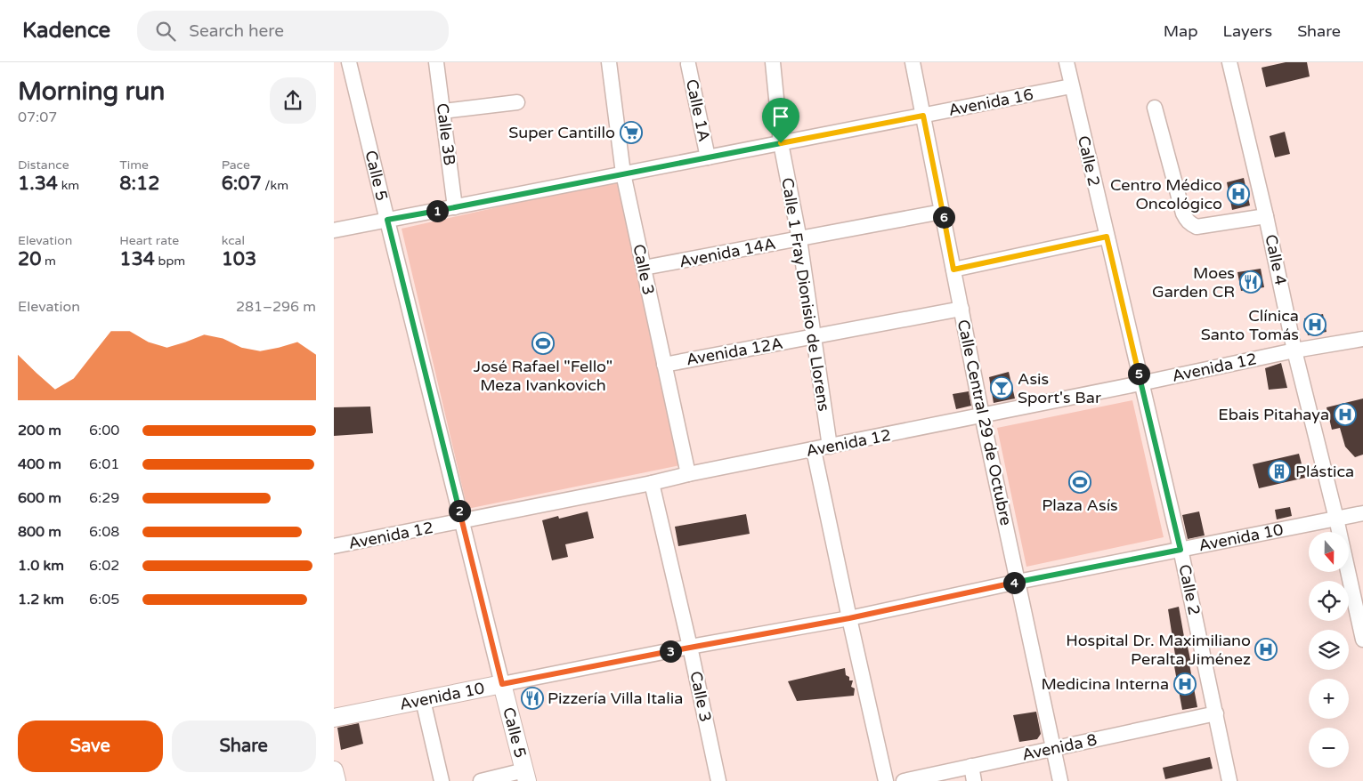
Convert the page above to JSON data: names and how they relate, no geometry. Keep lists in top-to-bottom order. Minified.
{"streets":{"main road":["Calle 5","Avenida 10"],"street":["Avenida 16","Calle 1A","Calle 3B","Calle 2","Avenida 14A","Calle 4","Calle 3","Calle 1 Fray Dionisio de Llorens","Avenida 12A","Avenida 12","Calle Central 29 de Octubre","Avenida 8"]},"crossings":[["Avenida 16","Calle 1A"],["Avenida 16","Calle 3B"],["Avenida 16","Calle 2"],["Avenida 16","Calle 5"],["Avenida 16","Calle 3"],["Avenida 16","Calle 1 Fray Dionisio de Llorens"],["Avenida 16","Calle Central 29 de Octubre"],["Calle 2","Avenida 12"],["Calle 2","Avenida 10"],["Calle 2","Avenida 8"],["Calle 5","Avenida 12"],["Calle 5","Avenida 10"],["Avenida 14A","Calle 3"],["Avenida 14A","Calle 1 Fray Dionisio de Llorens"],["Avenida 14A","Calle Central 29 de Octubre"],["Calle 4","Avenida 12"],["Calle 4","Avenida 10"],["Calle 3","Avenida 12A"],["Calle 3","Avenida 12"],["Calle 3","Avenida 10"],["Calle 1 Fray Dionisio de Llorens","Avenida 12A"],["Calle 1 Fray Dionisio de Llorens","Avenida 12"],["Avenida 12A","Calle Central 29 de Octubre"],["Avenida 12","Calle Central 29 de Octubre"],["Calle Central 29 de Octubre","Avenida 10"],["Calle Central 29 de Octubre","Avenida 8"]],"places":{"supermarket":["Super Cantillo"],"hospital":["Centro Médico Oncológico","Clínica Santo Tomás","Ebais Pitahaya","Hospital Dr. Maximiliano Peralta Jiménez","Medicina Interna"],"restaurant":["Moes Garden CR","Pizzería Villa Italia"],"sports":["José Rafael \"Fello\" Meza Ivankovich","Plaza Asís"],"bar":["Asis Sport's Bar"],"building":["Plástica"]},"north":"bottom","page":{"header":"Kadence","search":"Search here","nav":["Map","Layers","Share"],"heading":["Morning run","07:07"],"stats":[["Distance","1.34 km"],["Time","8:12"],["Pace","6:07 /km"],["Elevation","20 m"],["Heart rate","134 bpm"],["kcal","103"]],"pins":["1","6","5","2","4","3"],"chart":["Elevation","281–296 m"],"list":[{"name":"200 m","note":"6:00"},{"name":"400 m","note":"6:01"},{"name":"600 m","note":"6:29"},{"name":"800 m","note":"6:08"},{"name":"1.0 km","note":"6:02"},{"name":"1.2 km","note":"6:05"}],"map_buttons":["+","−"],"buttons":["Save","Share"]}}
